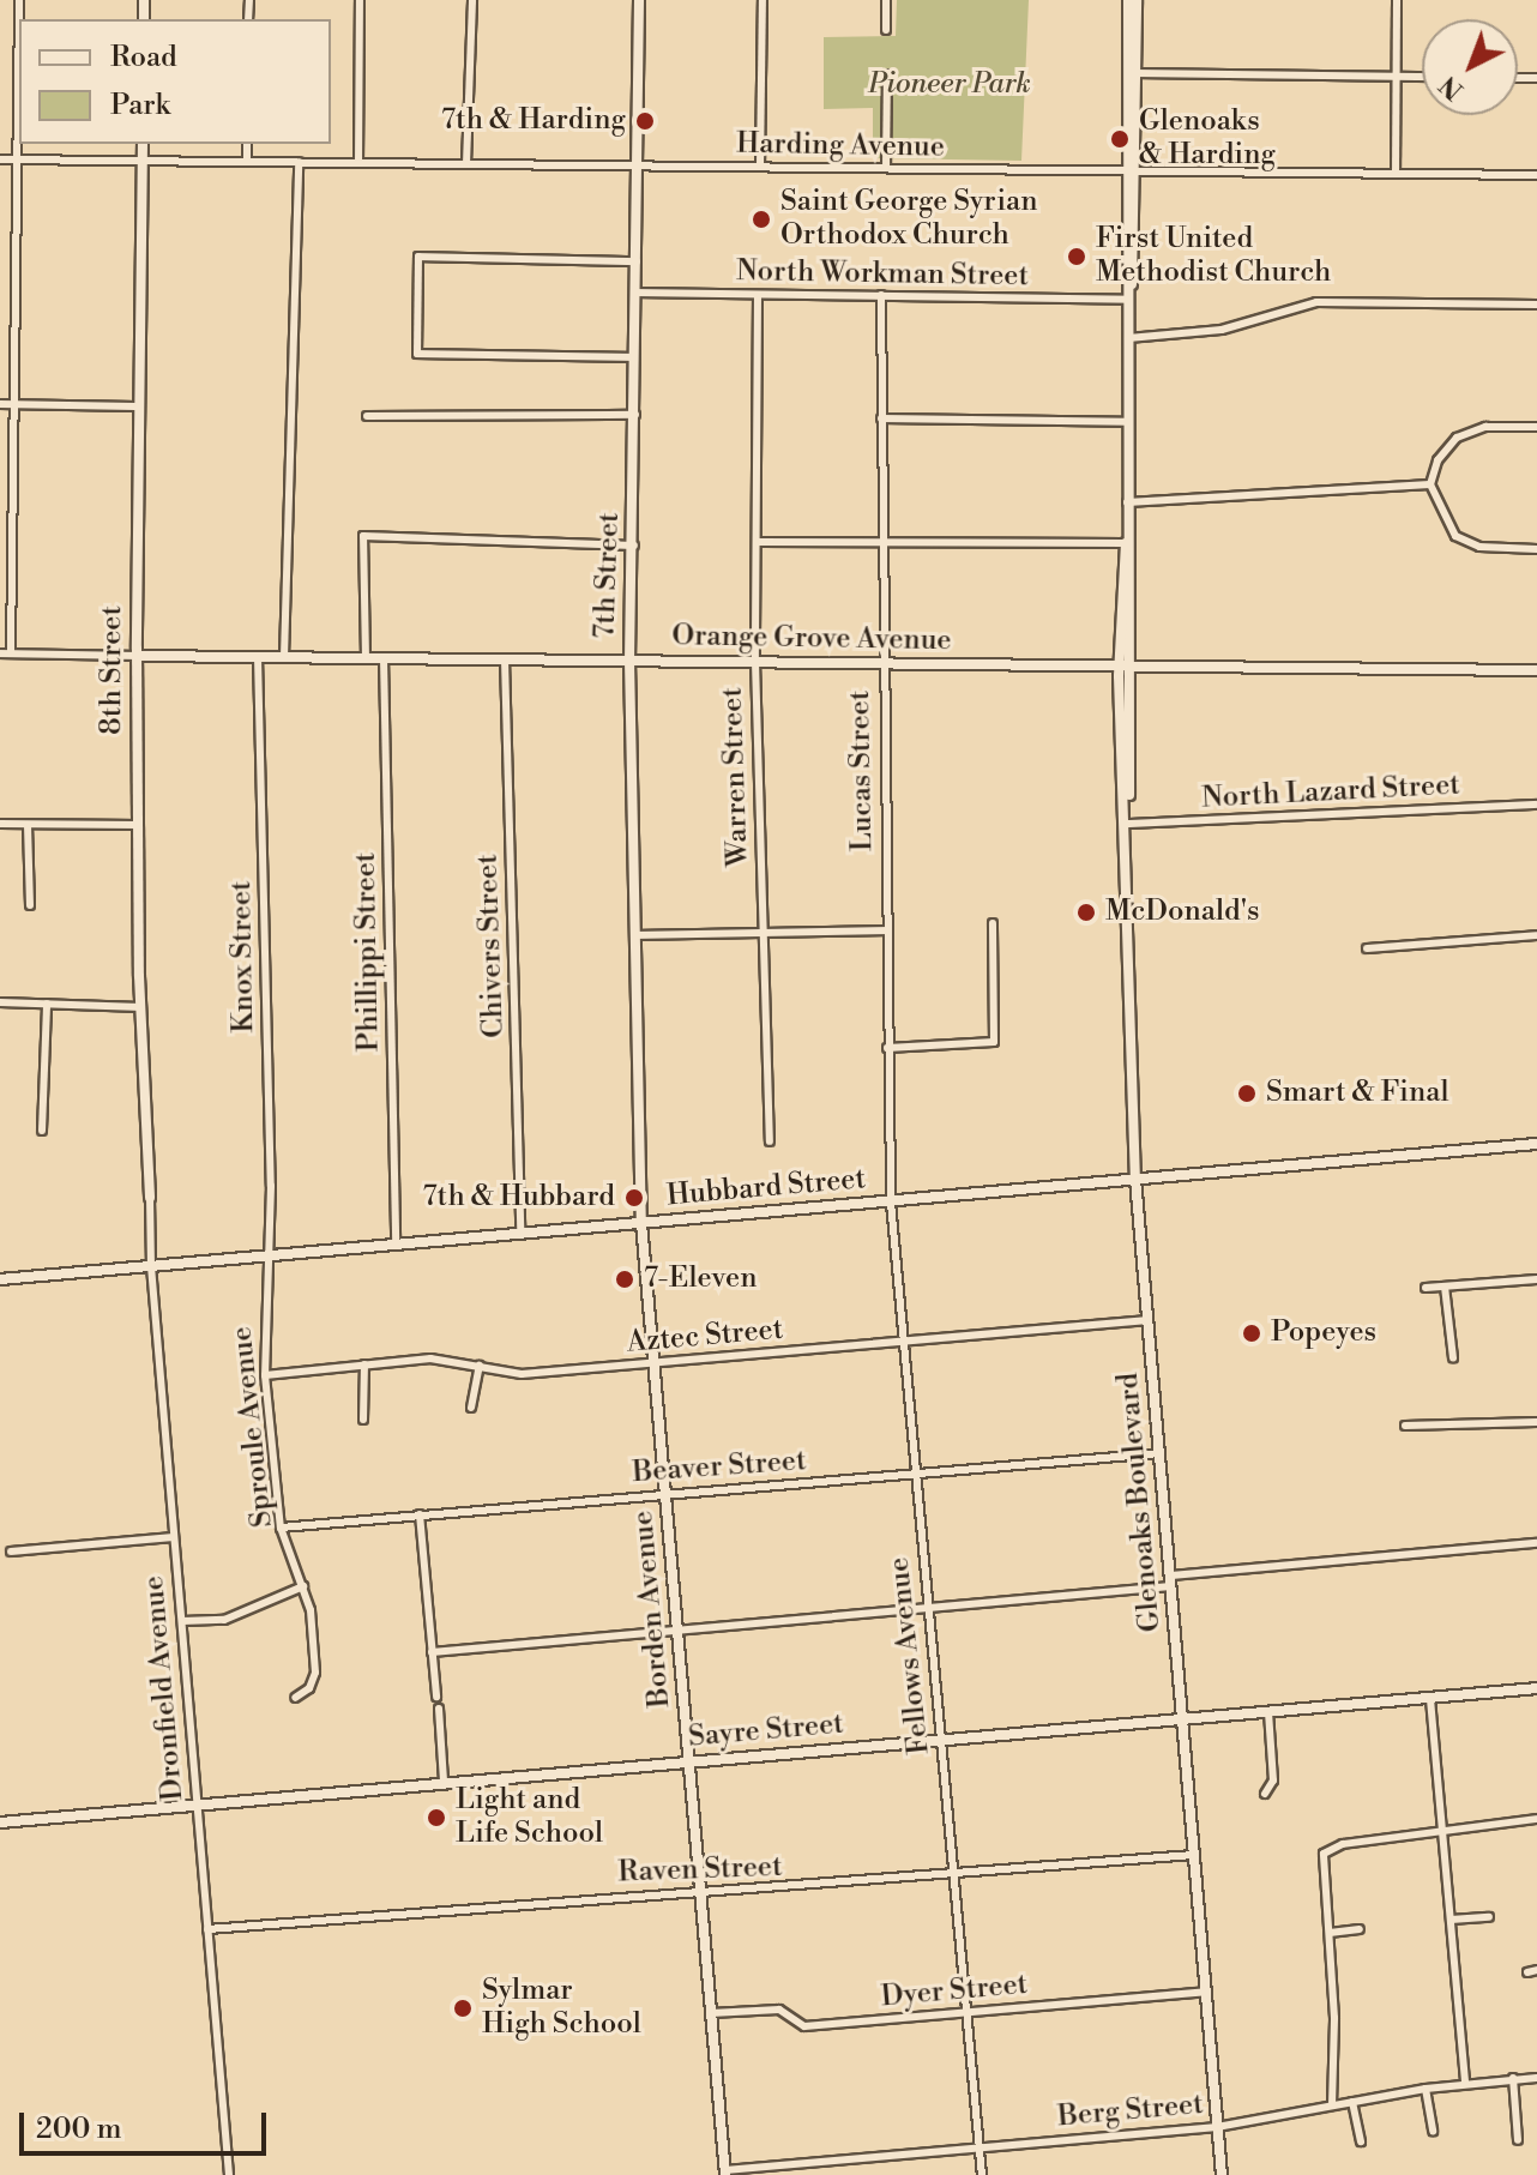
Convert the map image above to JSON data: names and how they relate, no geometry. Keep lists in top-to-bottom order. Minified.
{"streets":{"street":["Harding Avenue","North Workman Street","7th Street","Orange Grove Avenue","8th Street","Lucas Street","Warren Street","North Lazard Street","Chivers Street","Phillippi Street","Knox Street","Hubbard Street","Aztec Street","Sproule Avenue","Beaver Street","Glenoaks Boulevard","Borden Avenue","Fellows Avenue","Dronfield Avenue","Sayre Street","Raven Street","Dyer Street","Berg Street"]},"crossings":[["Harding Avenue","7th Street"],["Harding Avenue","8th Street"],["Harding Avenue","Glenoaks Boulevard"],["North Workman Street","7th Street"],["North Workman Street","Lucas Street"],["North Workman Street","Warren Street"],["North Workman Street","Glenoaks Boulevard"],["7th Street","Orange Grove Avenue"],["7th Street","Borden Avenue"],["Orange Grove Avenue","8th Street"],["Orange Grove Avenue","Lucas Street"],["Orange Grove Avenue","Warren Street"],["Orange Grove Avenue","Chivers Street"],["Orange Grove Avenue","Phillippi Street"],["Orange Grove Avenue","Knox Street"],["Orange Grove Avenue","Glenoaks Boulevard"],["8th Street","Dronfield Avenue"],["Lucas Street","Fellows Avenue"],["North Lazard Street","Glenoaks Boulevard"],["Chivers Street","Hubbard Street"],["Phillippi Street","Hubbard Street"],["Knox Street","Hubbard Street"],["Knox Street","Sproule Avenue"],["Hubbard Street","Sproule Avenue"],["Hubbard Street","Glenoaks Boulevard"],["Hubbard Street","Borden Avenue"],["Hubbard Street","Fellows Avenue"],["Hubbard Street","Dronfield Avenue"],["Aztec Street","Sproule Avenue"],["Aztec Street","Glenoaks Boulevard"],["Aztec Street","Borden Avenue"],["Aztec Street","Fellows Avenue"],["Sproule Avenue","Beaver Street"],["Beaver Street","Glenoaks Boulevard"],["Beaver Street","Borden Avenue"],["Beaver Street","Fellows Avenue"],["Glenoaks Boulevard","Sayre Street"],["Glenoaks Boulevard","Raven Street"],["Glenoaks Boulevard","Dyer Street"],["Glenoaks Boulevard","Berg Street"],["Borden Avenue","Sayre Street"],["Borden Avenue","Raven Street"],["Borden Avenue","Dyer Street"],["Borden Avenue","Berg Street"],["Fellows Avenue","Sayre Street"],["Fellows Avenue","Raven Street"],["Fellows Avenue","Dyer Street"],["Fellows Avenue","Berg Street"],["Dronfield Avenue","Sayre Street"],["Dronfield Avenue","Raven Street"]],"parks":["Pioneer Park"],"places":["7th & Harding","Glenoaks & Harding","Saint George Syrian Orthodox Church","First United Methodist Church","McDonald's","Smart & Final","7th & Hubbard","7-Eleven","Popeyes","Light and Life School","Sylmar High School"],"legend":["Road","Park"],"scale_bar":"200 m","north":"bottom left"}
